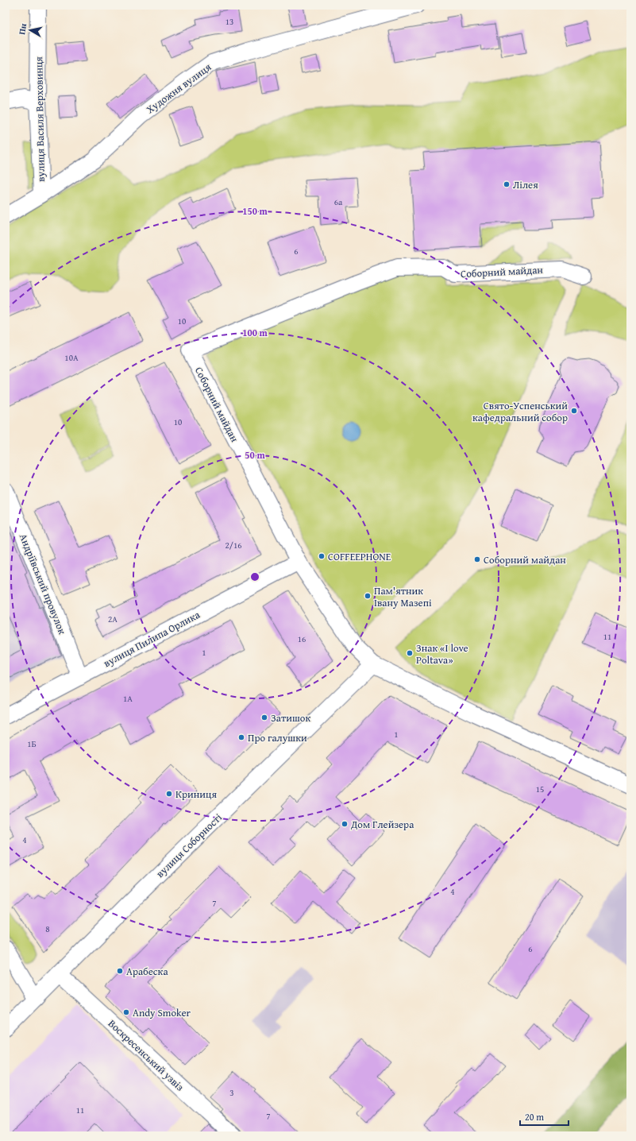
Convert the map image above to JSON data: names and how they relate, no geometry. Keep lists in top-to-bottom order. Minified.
{"streets":{"street":["Художня вулиця","вулиця Василя Верховинця","Соборний майдан","Андріївський провулок","вулиця Пилипа Орлика","вулиця Соборності","Воскресенський узвіз"]},"crossings":[["Художня вулиця","вулиця Василя Верховинця"],["Соборний майдан","вулиця Пилипа Орлика"],["Соборний майдан","вулиця Соборності"],["Андріївський провулок","вулиця Пилипа Орлика"],["вулиця Соборності","Воскресенський узвіз"]],"places":["Лілея","Свято-Успенський кафедральний собор","COFFEEPHONE","Соборний майдан","Пам'ятник Івану Мазепі","Знак «I love Poltava»","Затишок","Про галушки","Криниця","Дом Глейзера","Арабеска","Andy Smoker"],"house_numbers":["13","6а","6","10","10А","10","2/16","2А","11","16","1","1А","1","1Б","15","4","4","7","8","6","3","11","7"],"scale_bar":"20 m","north":"left","rings":["150 m","100 m","50 m"]}
